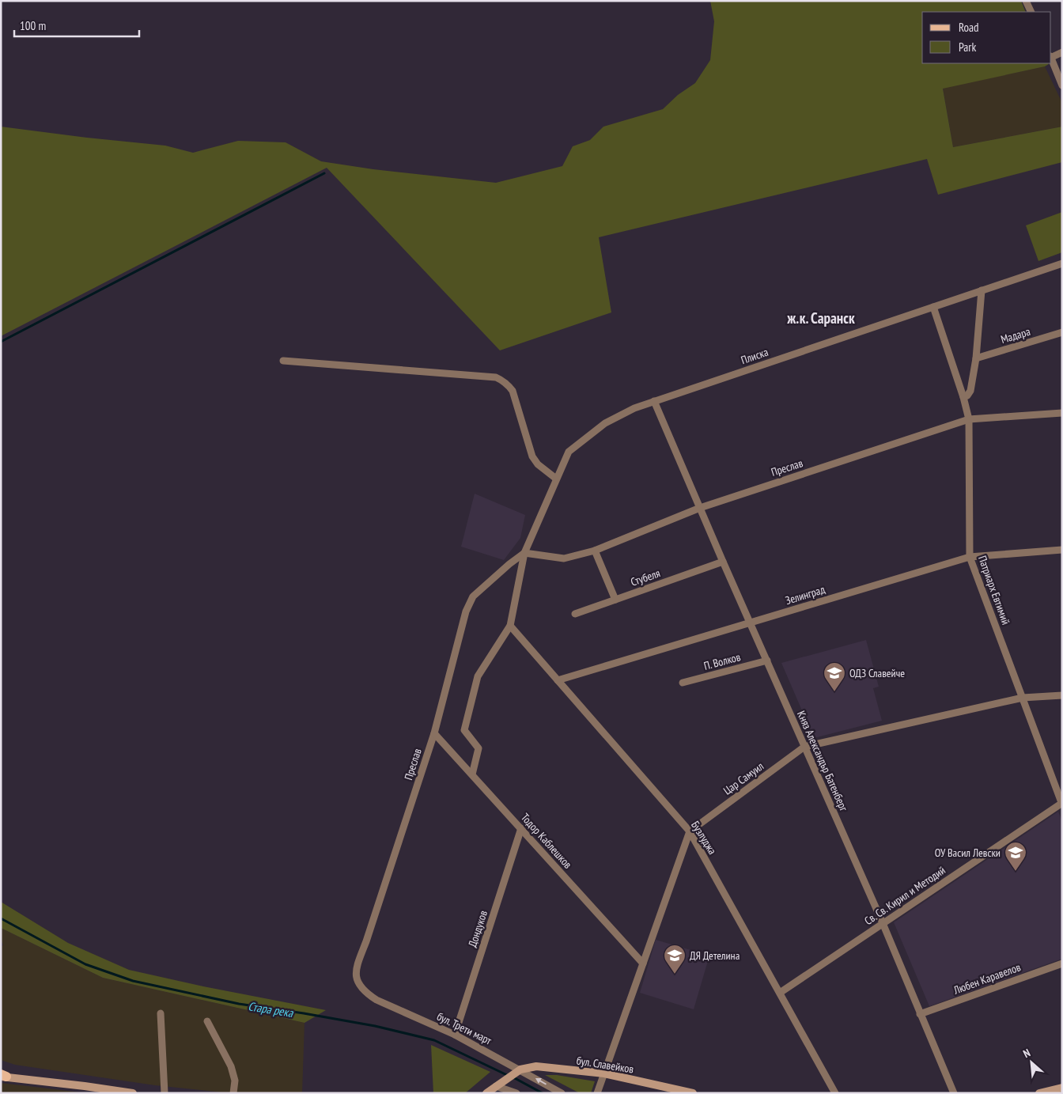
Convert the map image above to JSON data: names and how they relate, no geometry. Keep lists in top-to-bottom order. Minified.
{"streets":{"street":["Мадара","Плиска","Преслав","Стубеля","Патриарх Евтимий","Зелинград","П. Волков","Княз Александър Батенберг","Цар Самуил","Бузлуджа","Тодор Каблешков","Св. Св. Кирил и Методий","Дондуков","Любен Каравелов","бул. Трети март","бул. Славейков"]},"crossings":[["Плиска","Преслав"],["Плиска","Патриарх Евтимий"],["Плиска","Княз Александър Батенберг"],["Плиска","Бузлуджа"],["Преслав","Патриарх Евтимий"],["Преслав","Княз Александър Батенберг"],["Преслав","Тодор Каблешков"],["Преслав","бул. Трети март"],["Стубеля","Княз Александър Батенберг"],["Патриарх Евтимий","Зелинград"],["Патриарх Евтимий","Цар Самуил"],["Патриарх Евтимий","Св. Св. Кирил и Методий"],["Зелинград","Княз Александър Батенберг"],["Зелинград","Бузлуджа"],["П. Волков","Княз Александър Батенберг"],["Княз Александър Батенберг","Цар Самуил"],["Княз Александър Батенберг","Св. Св. Кирил и Методий"],["Княз Александър Батенберг","Любен Каравелов"],["Цар Самуил","Бузлуджа"],["Бузлуджа","Св. Св. Кирил и Методий"],["Тодор Каблешков","Дондуков"],["Дондуков","бул. Трети март"],["бул. Трети март","бул. Славейков"]],"districts":["ж.к. Саранск"],"water":["Стара река"],"places":{"school or university":["ОДЗ Славейче","ОУ Васил Левски","ДЯ Детелина"]},"legend":["Road","Park"],"scale_bar":"100 m","north":"top left"}
